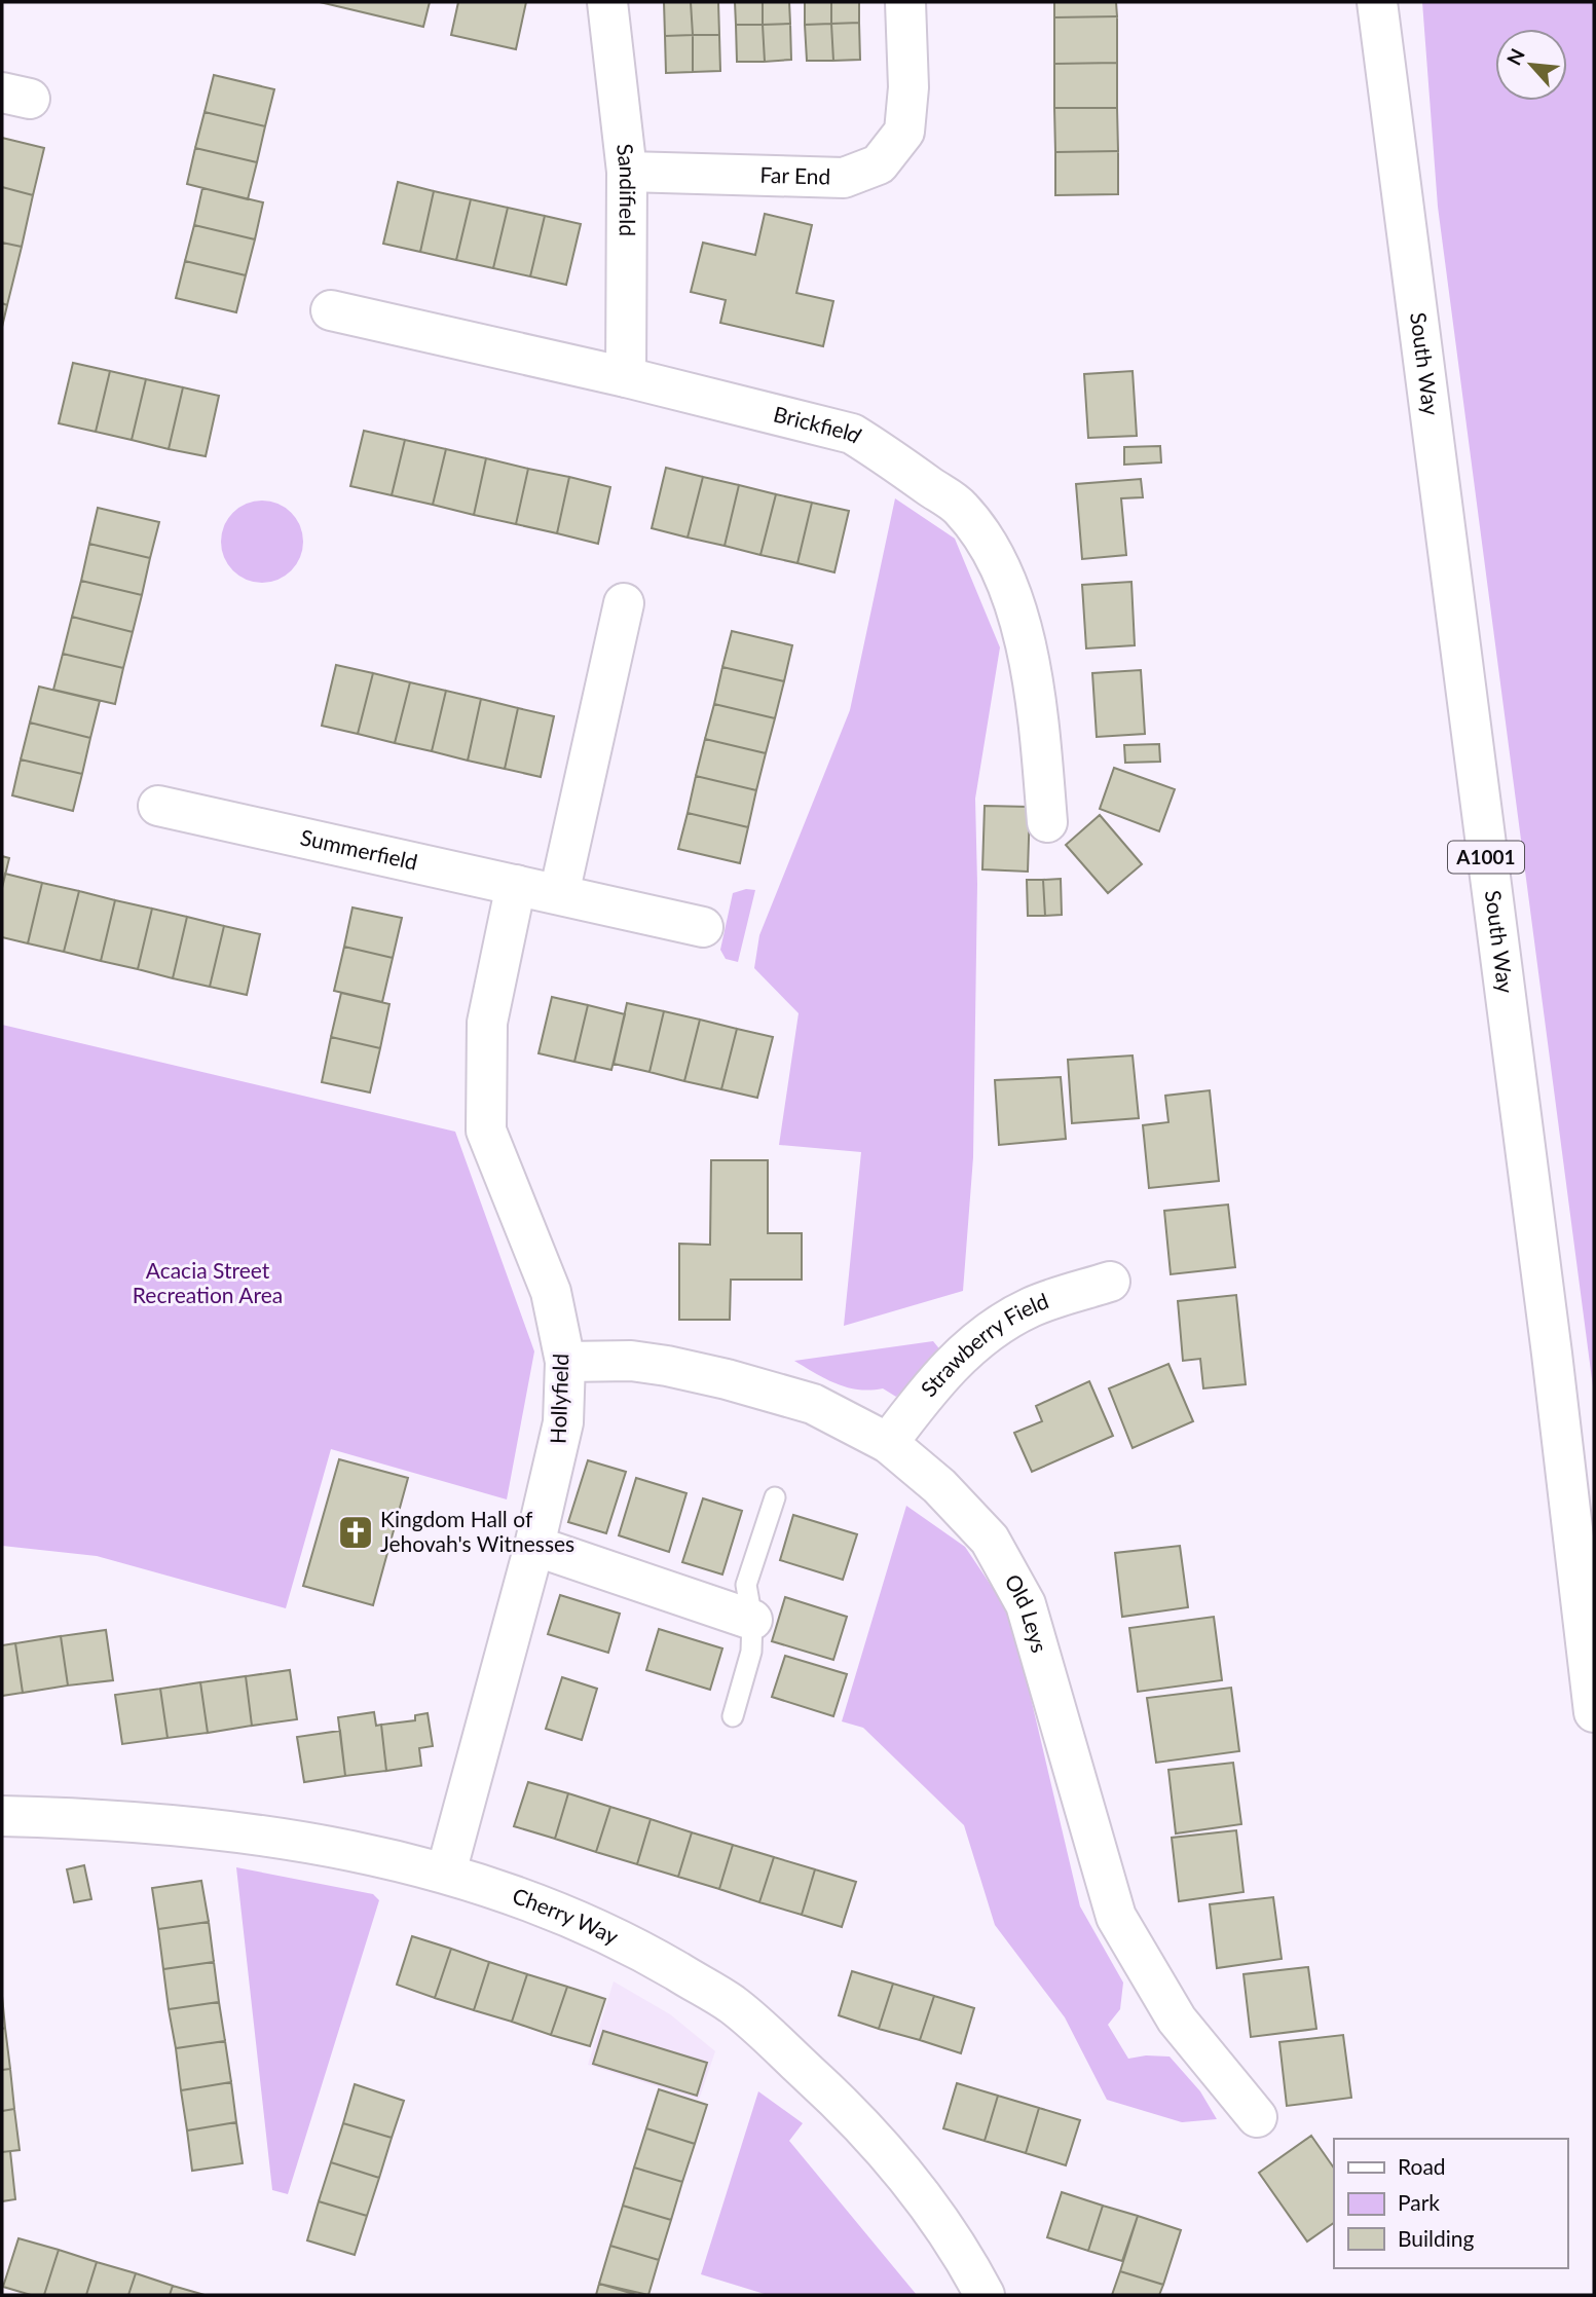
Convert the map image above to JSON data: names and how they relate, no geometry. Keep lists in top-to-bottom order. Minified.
{"streets":{"street":["Far End","Sandifield","South Way","Brickfield","Summerfield","A1001","Strawberry Field","Hollyfield","Old Leys","Cherry Way"]},"crossings":[["Far End","Sandifield"],["Sandifield","Brickfield"],["Summerfield","Hollyfield"],["Strawberry Field","Old Leys"],["Hollyfield","Old Leys"],["Hollyfield","Cherry Way"]],"parks":["Acacia Street Recreation Area"],"places":{"church":["Kingdom Hall of Jehovah's Witnesses"]},"legend":["Road","Park","Building"],"north":"top left"}
